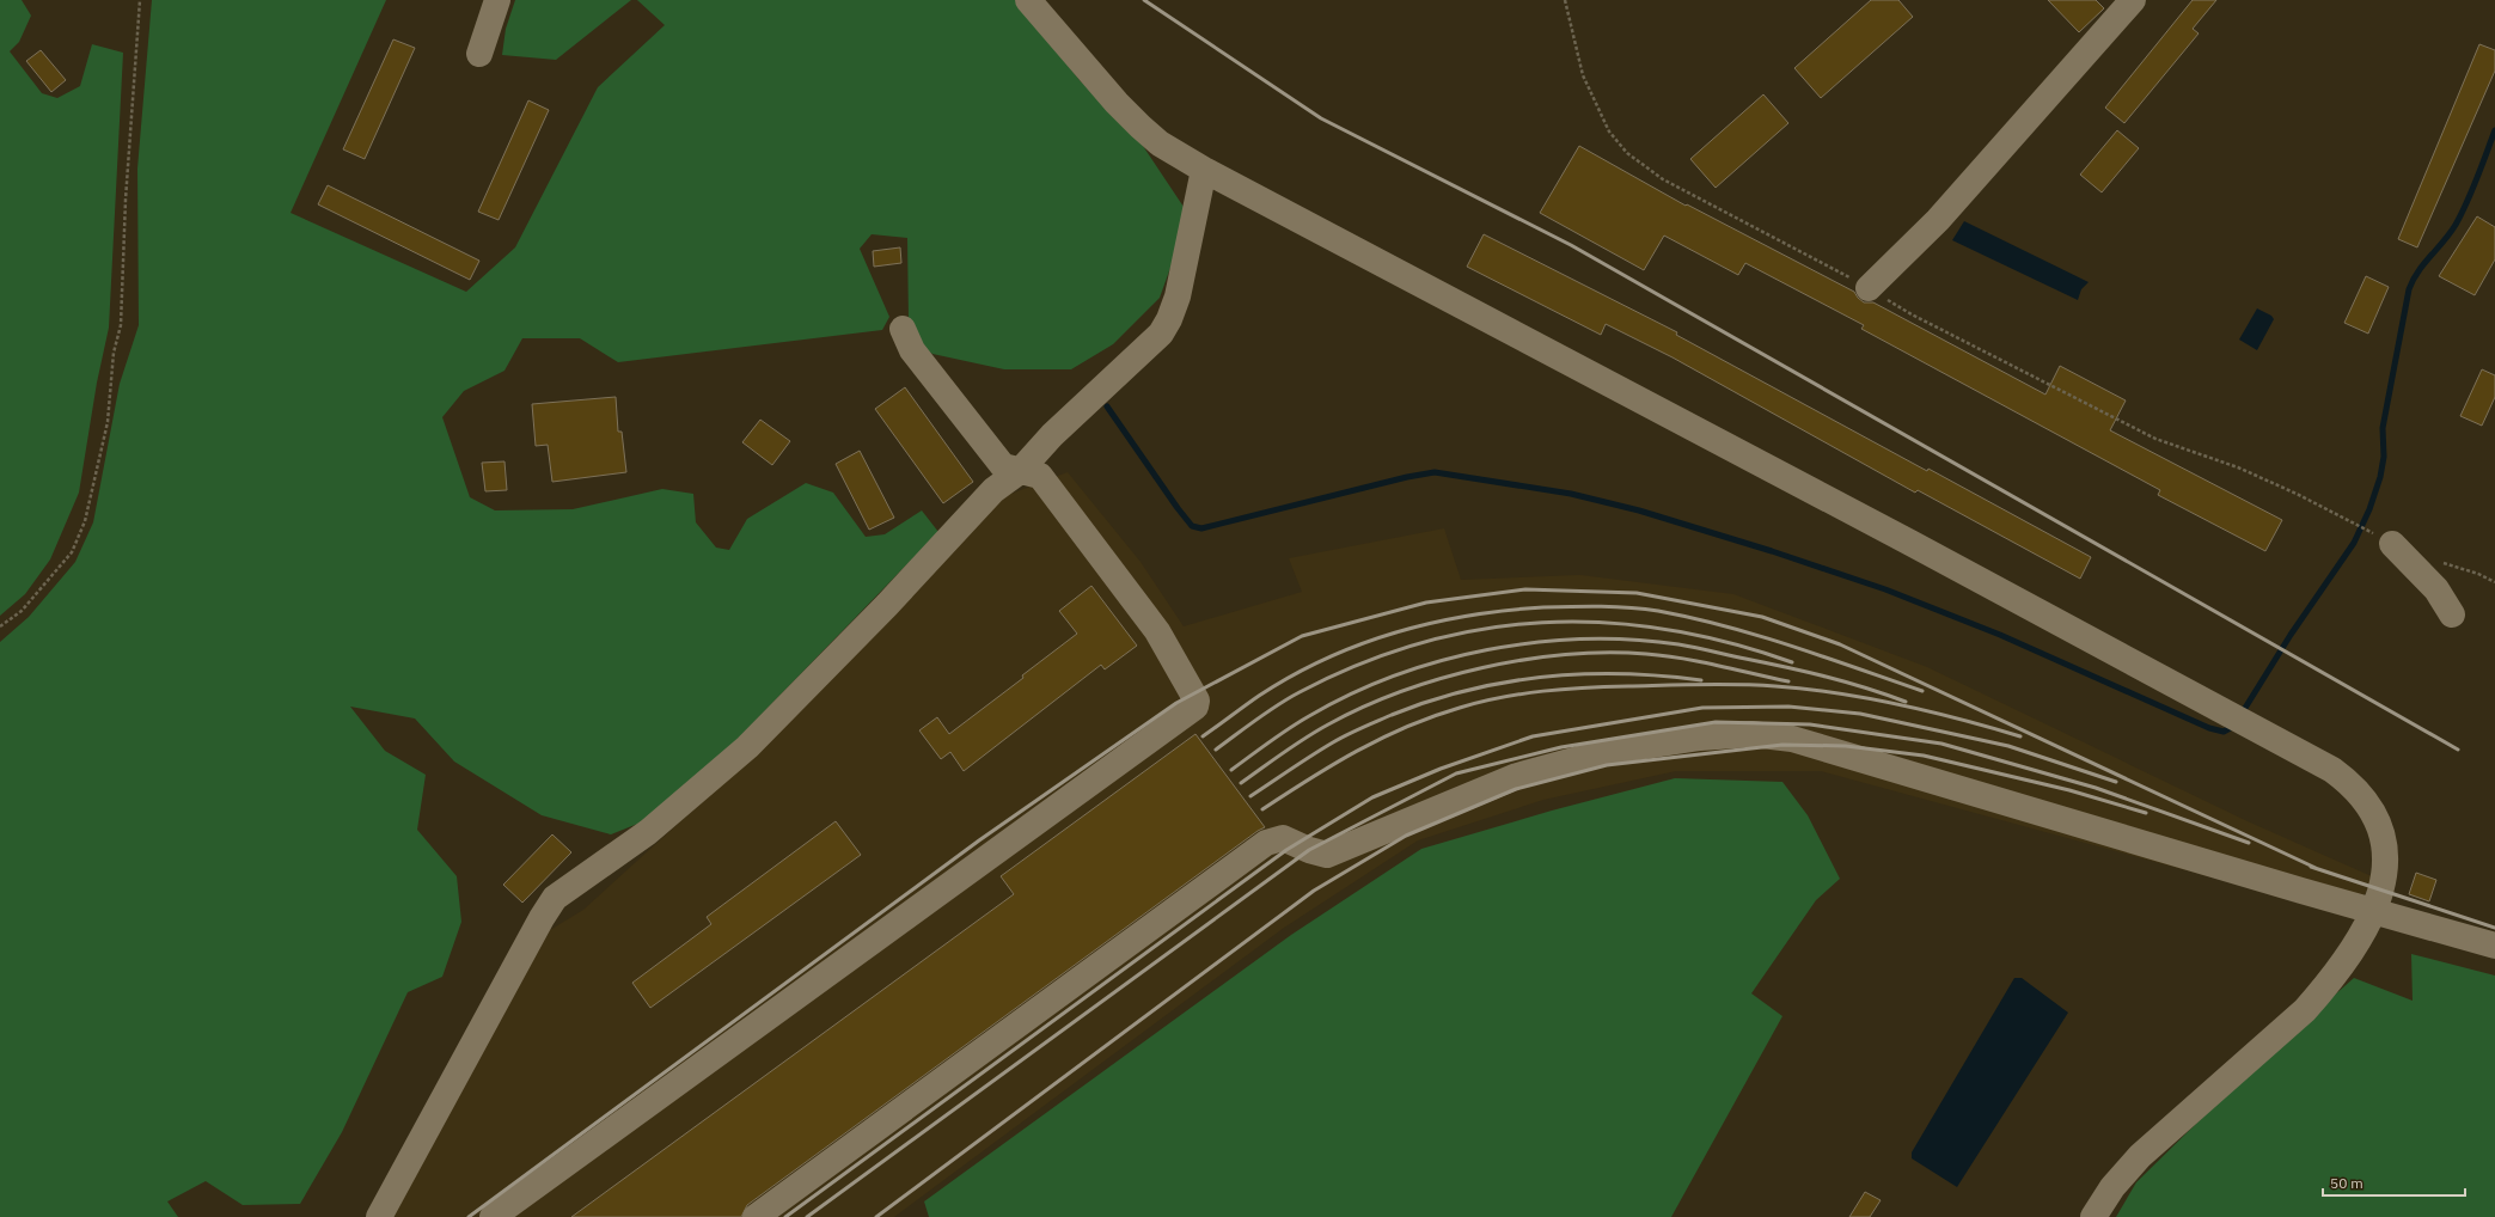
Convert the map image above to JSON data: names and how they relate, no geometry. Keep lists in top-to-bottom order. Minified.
{"scale_bar":"50 m"}
